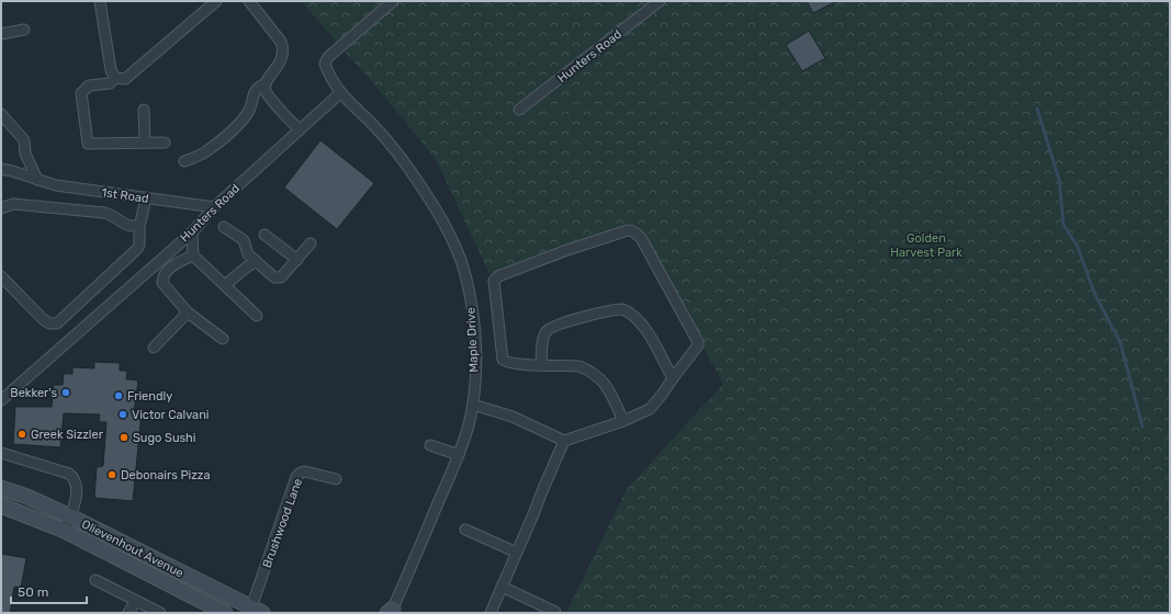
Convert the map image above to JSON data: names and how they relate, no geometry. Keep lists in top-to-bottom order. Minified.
{"streets":{"street":["Hunters Road","1st Road","Maple Drive","Brushwood Lane","Olievenhout Avenue"]},"crossings":[["Hunters Road","1st Road"],["Hunters Road","Maple Drive"],["Brushwood Lane","Olievenhout Avenue"]],"parks":["Golden Harvest Park"],"places":["Bekker's","Friendly","Victor Calvani","Greek Sizzler","Sugo Sushi","Debonairs Pizza"],"scale_bar":"50 m"}
